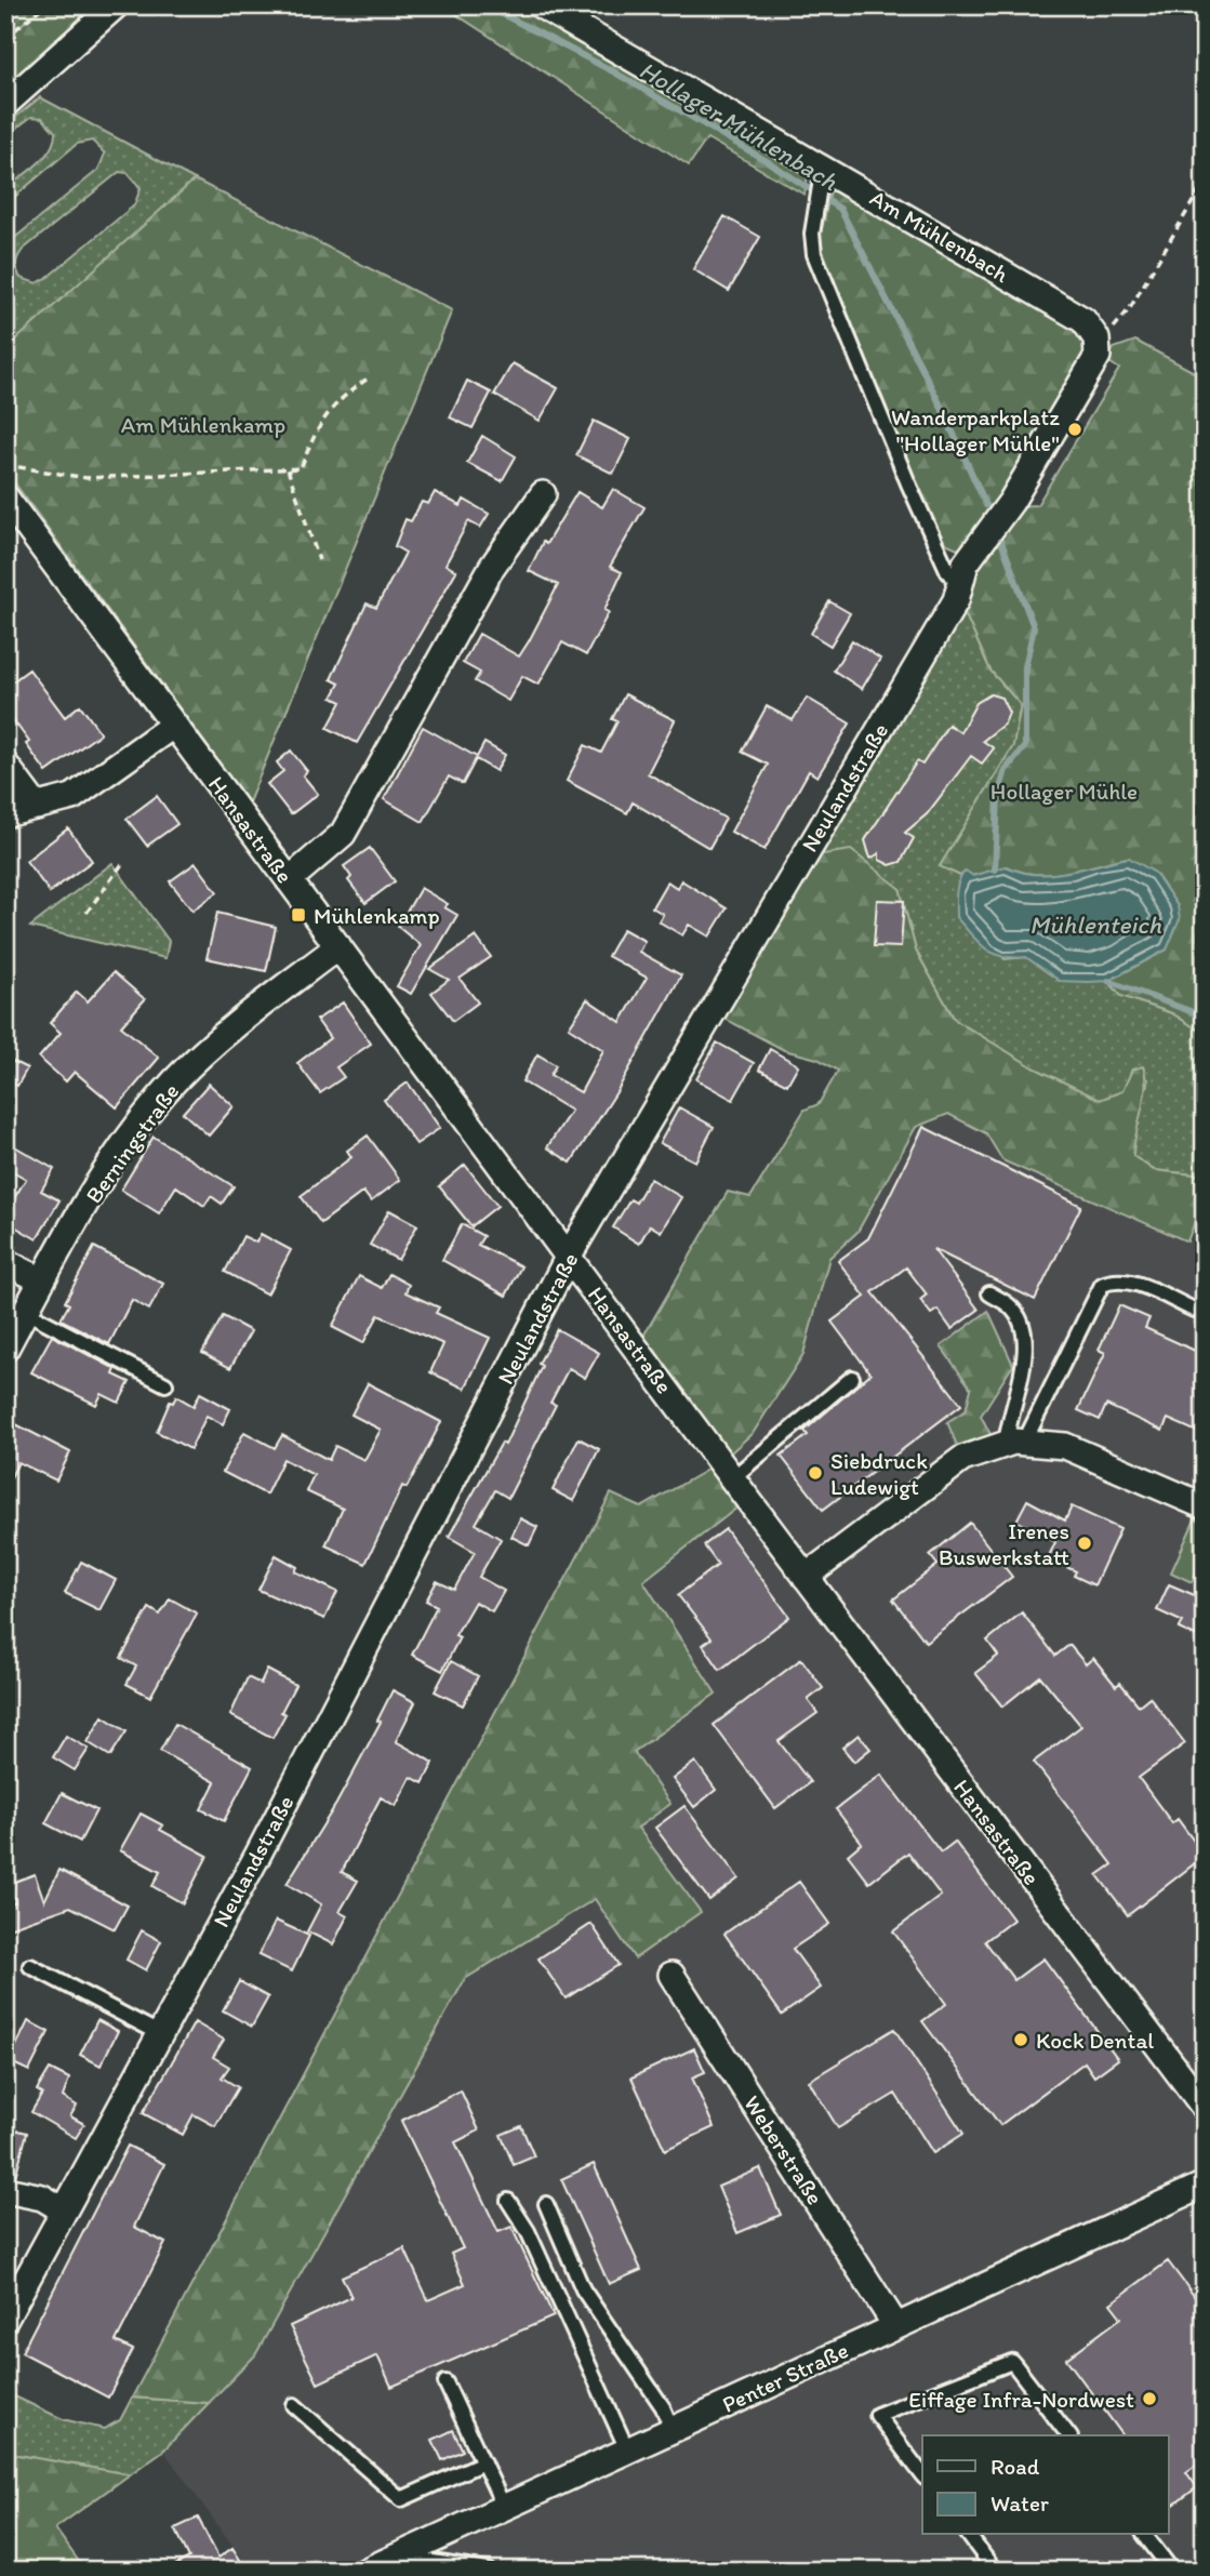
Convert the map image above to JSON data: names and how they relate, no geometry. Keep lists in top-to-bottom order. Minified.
{"streets":{"street":["Am Mühlenbach","Neulandstraße","Hansastraße","Berningstraße","Weberstraße","Penter Straße"]},"crossings":[["Am Mühlenbach","Neulandstraße"],["Neulandstraße","Hansastraße"],["Hansastraße","Berningstraße"],["Weberstraße","Penter Straße"]],"water":["Hollager Mühlenbach","Mühlenteich"],"parks":["Am Mühlenkamp","Hollager Mühle"],"places":{"other":["Wanderparkplatz \"Hollager Mühle\"","Siebdruck Ludewigt","Irenes Buswerkstatt","Kock Dental","Eiffage Infra-Nordwest"],"transit":["Mühlenkamp"]},"legend":["Road","Water"]}
